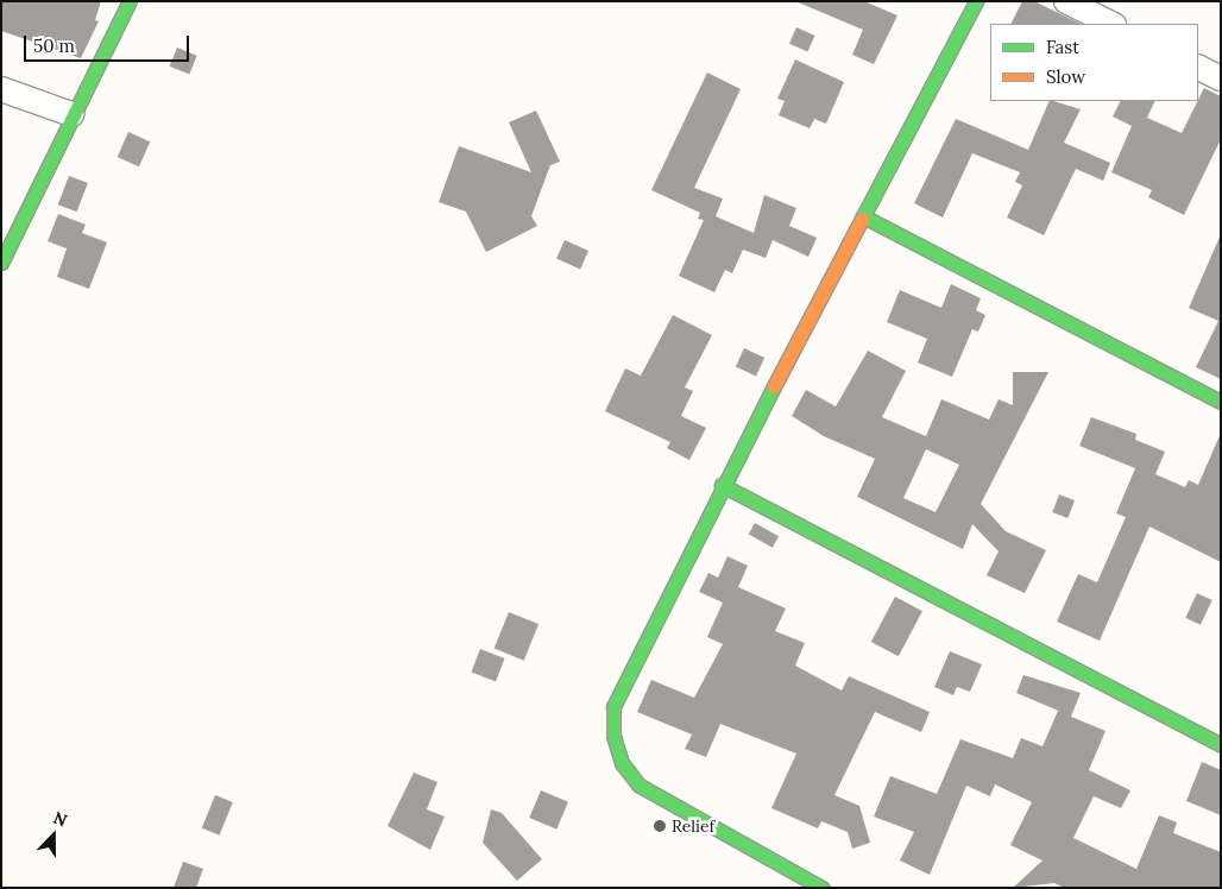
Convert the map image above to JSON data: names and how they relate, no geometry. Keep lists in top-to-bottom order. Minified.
{"places":["Relief"],"legend":["Fast","Slow"],"scale_bar":"50 m","north":"top"}
